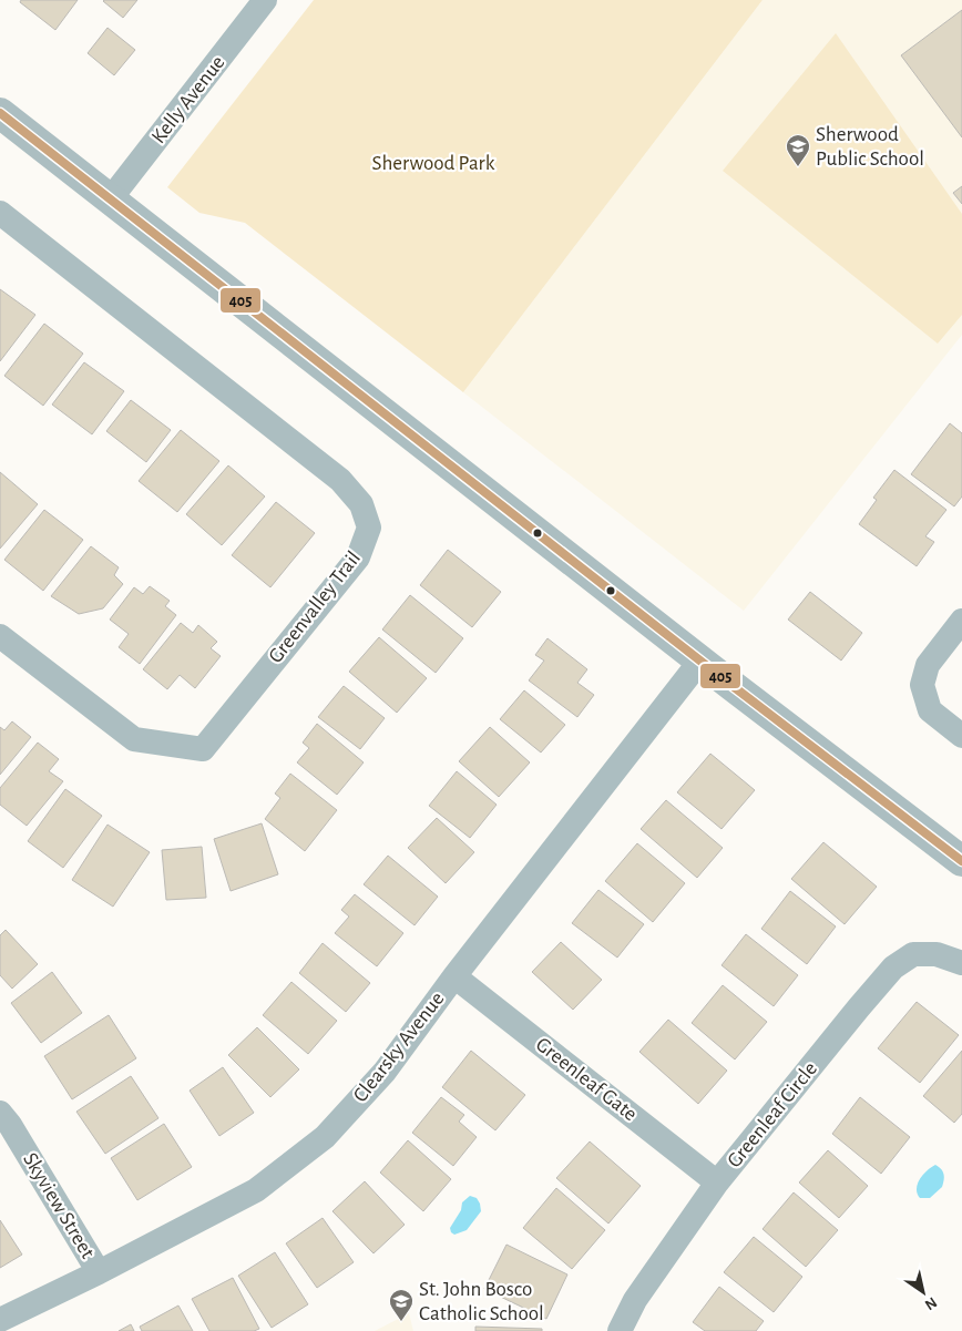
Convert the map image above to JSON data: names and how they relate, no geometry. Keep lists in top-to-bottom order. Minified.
{"streets":{"street":["Kelly Avenue","Greenvalley Trail","Clearsky Avenue","Greenleaf Gate","Greenleaf Circle","Skyview Street"]},"crossings":[["Clearsky Avenue","Greenleaf Gate"],["Clearsky Avenue","Skyview Street"],["Greenleaf Gate","Greenleaf Circle"]],"parks":["Sherwood Park"],"places":{"school or university":["Sherwood Public School","St. John Bosco Catholic School"]},"lines":["transit line 405"],"north":"bottom right"}
